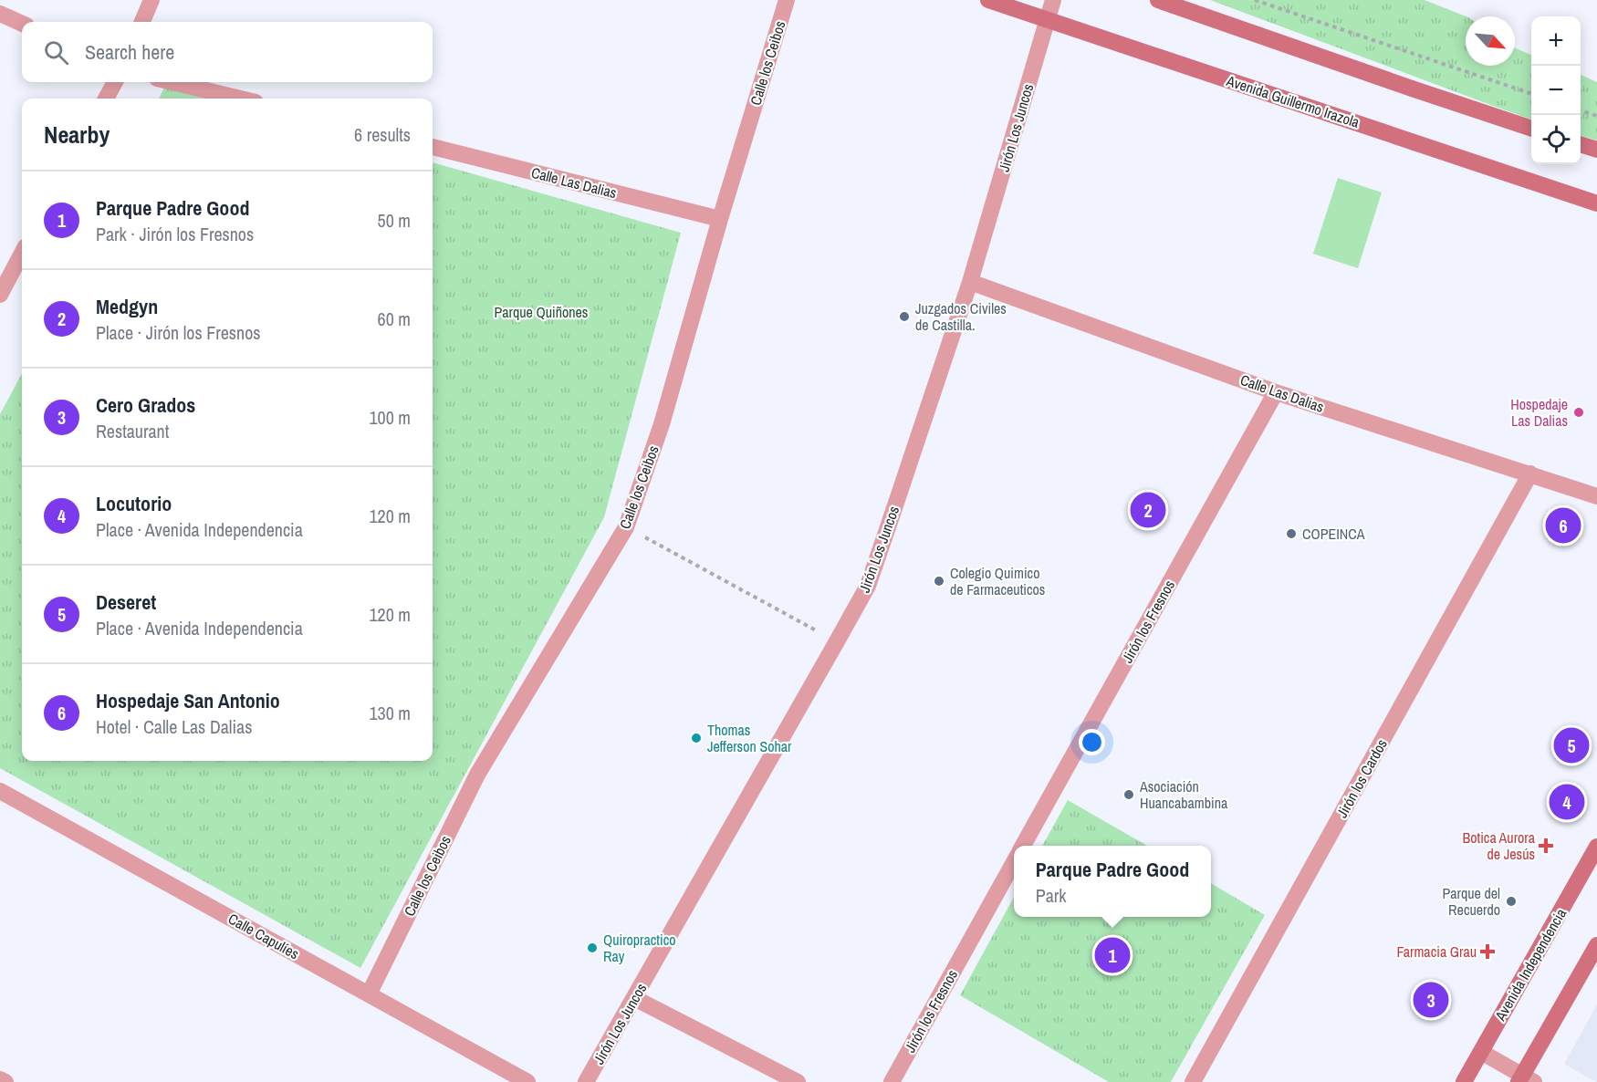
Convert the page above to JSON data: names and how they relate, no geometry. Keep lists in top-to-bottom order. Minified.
{"streets":{"main road":["Avenida Guillermo Irazola","Avenida Independencia"],"street":["Calle los Ceibos","Jirón Los Juncos","Calle Las Dalias","Jirón los Fresnos","Jirón los Cardos","Calle Capulíes"]},"crossings":[["Calle los Ceibos","Calle Las Dalias"],["Calle los Ceibos","Calle Capulíes"],["Avenida Guillermo Irazola","Jirón Los Juncos"],["Jirón Los Juncos","Calle Las Dalias"],["Calle Las Dalias","Jirón los Fresnos"],["Calle Las Dalias","Jirón los Cardos"]],"parks":["Parque Quiñones"],"places":{"other":["Juzgados Civiles de Castilla.","Hospedaje Las Dalias","COPEINCA","Colegio Quimico de Farmaceuticos","Thomas Jefferson Sohar","Asociación Huancabambina","Parque del Recuerdo","Quiropractico Ray"],"health":["Botica Aurora de Jesús","Farmacia Grau"]},"north":"bottom right","page":{"map_buttons":["+","−"],"search":"Search here","heading":["Nearby","6 results"],"list":[{"mark":"1","name":"Parque Padre Good","note":"Park · Jirón los Fresnos","value":"50 m"},{"mark":"2","name":"Medgyn","note":"Place · Jirón los Fresnos","value":"60 m"},{"mark":"3","name":"Cero Grados","note":"Restaurant","value":"100 m"},{"mark":"4","name":"Locutorio","note":"Place · Avenida Independencia","value":"120 m"},{"mark":"5","name":"Deseret","note":"Place · Avenida Independencia","value":"120 m"},{"mark":"6","name":"Hospedaje San Antonio","note":"Hotel · Calle Las Dalias","value":"130 m"}],"pins":["2","6","5","4","1","3"],"popup":["Parque Padre Good","Park"]}}
